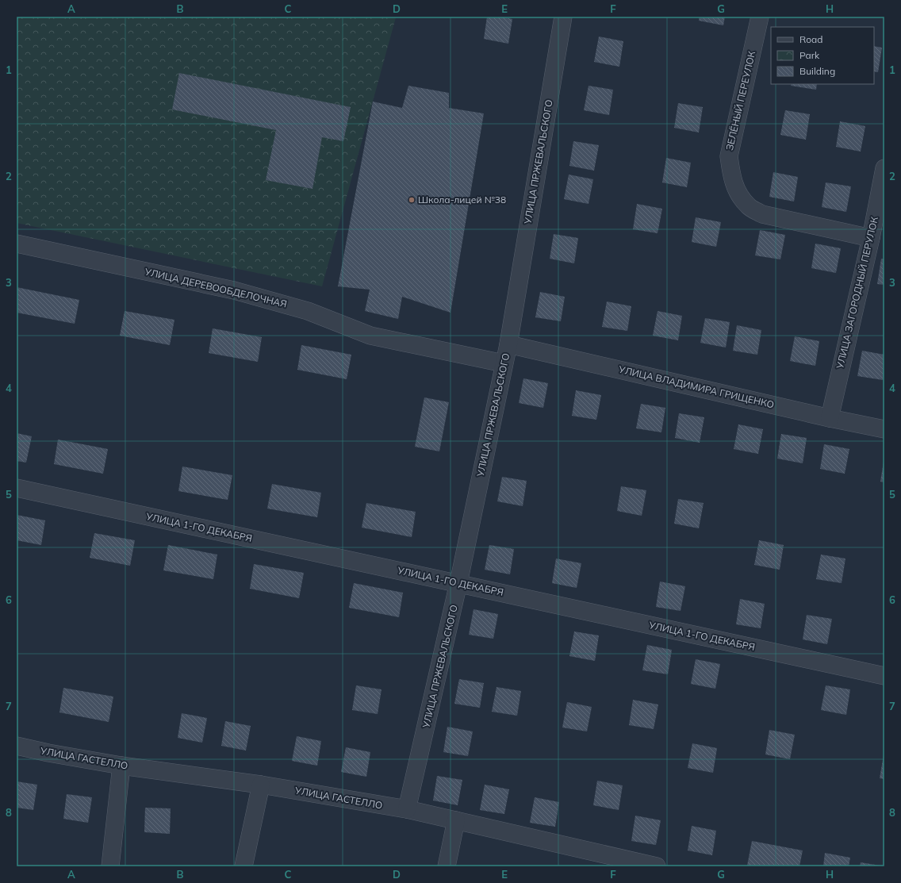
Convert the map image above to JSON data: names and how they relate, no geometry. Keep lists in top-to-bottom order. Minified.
{"streets":{"street":["ЗЕЛЁНЫЙ ПЕРЕУЛОК","УЛИЦА ПРЖЕВАЛЬСКОГО","УЛИЦА ДЕРЕВООБДЕЛОЧНАЯ","УЛИЦА ЗАГОРОДНЫЙ ПЕРУЛОК","УЛИЦА ВЛАДИМИРА ГРИЩЕНКО","УЛИЦА 1-ГО ДЕКАБРЯ","УЛИЦА ГАСТЕЛЛО"]},"crossings":[["ЗЕЛЁНЫЙ ПЕРЕУЛОК","УЛИЦА ЗАГОРОДНЫЙ ПЕРУЛОК"],["УЛИЦА ПРЖЕВАЛЬСКОГО","УЛИЦА ДЕРЕВООБДЕЛОЧНАЯ"],["УЛИЦА ПРЖЕВАЛЬСКОГО","УЛИЦА ВЛАДИМИРА ГРИЩЕНКО"],["УЛИЦА ПРЖЕВАЛЬСКОГО","УЛИЦА 1-ГО ДЕКАБРЯ"],["УЛИЦА ПРЖЕВАЛЬСКОГО","УЛИЦА ГАСТЕЛЛО"],["УЛИЦА ЗАГОРОДНЫЙ ПЕРУЛОК","УЛИЦА ВЛАДИМИРА ГРИЩЕНКО"]],"places":["Школа-лицей №38"],"legend":["Road","Park","Building"],"grid":{"columns":["A","B","C","D","E","F","G","H"],"rows":["1","2","3","4","5","6","7","8"]}}
